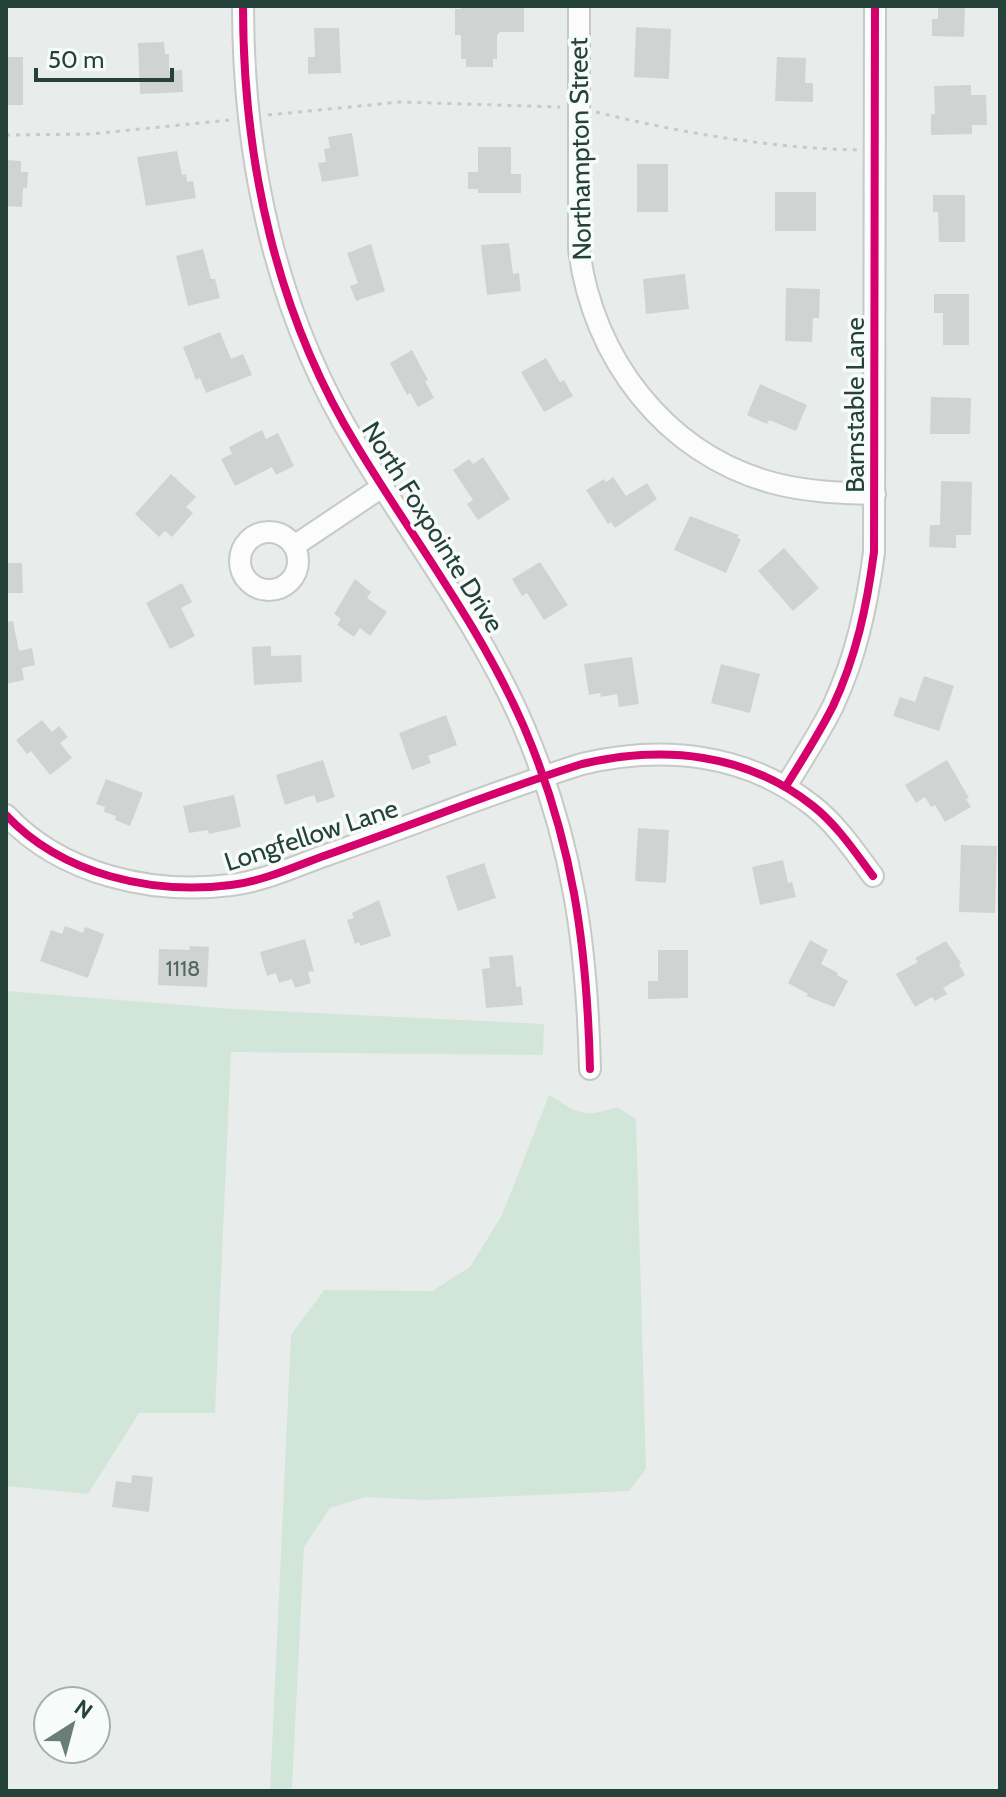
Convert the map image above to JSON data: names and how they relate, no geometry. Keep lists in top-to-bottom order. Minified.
{"streets":{"street":["Northampton Street","Barnstable Lane","North Foxpointe Drive","Longfellow Lane"]},"crossings":[["Northampton Street","Barnstable Lane"],["Barnstable Lane","Longfellow Lane"],["North Foxpointe Drive","Longfellow Lane"]],"house_numbers":["1118"],"scale_bar":"50 m","north":"top right"}
